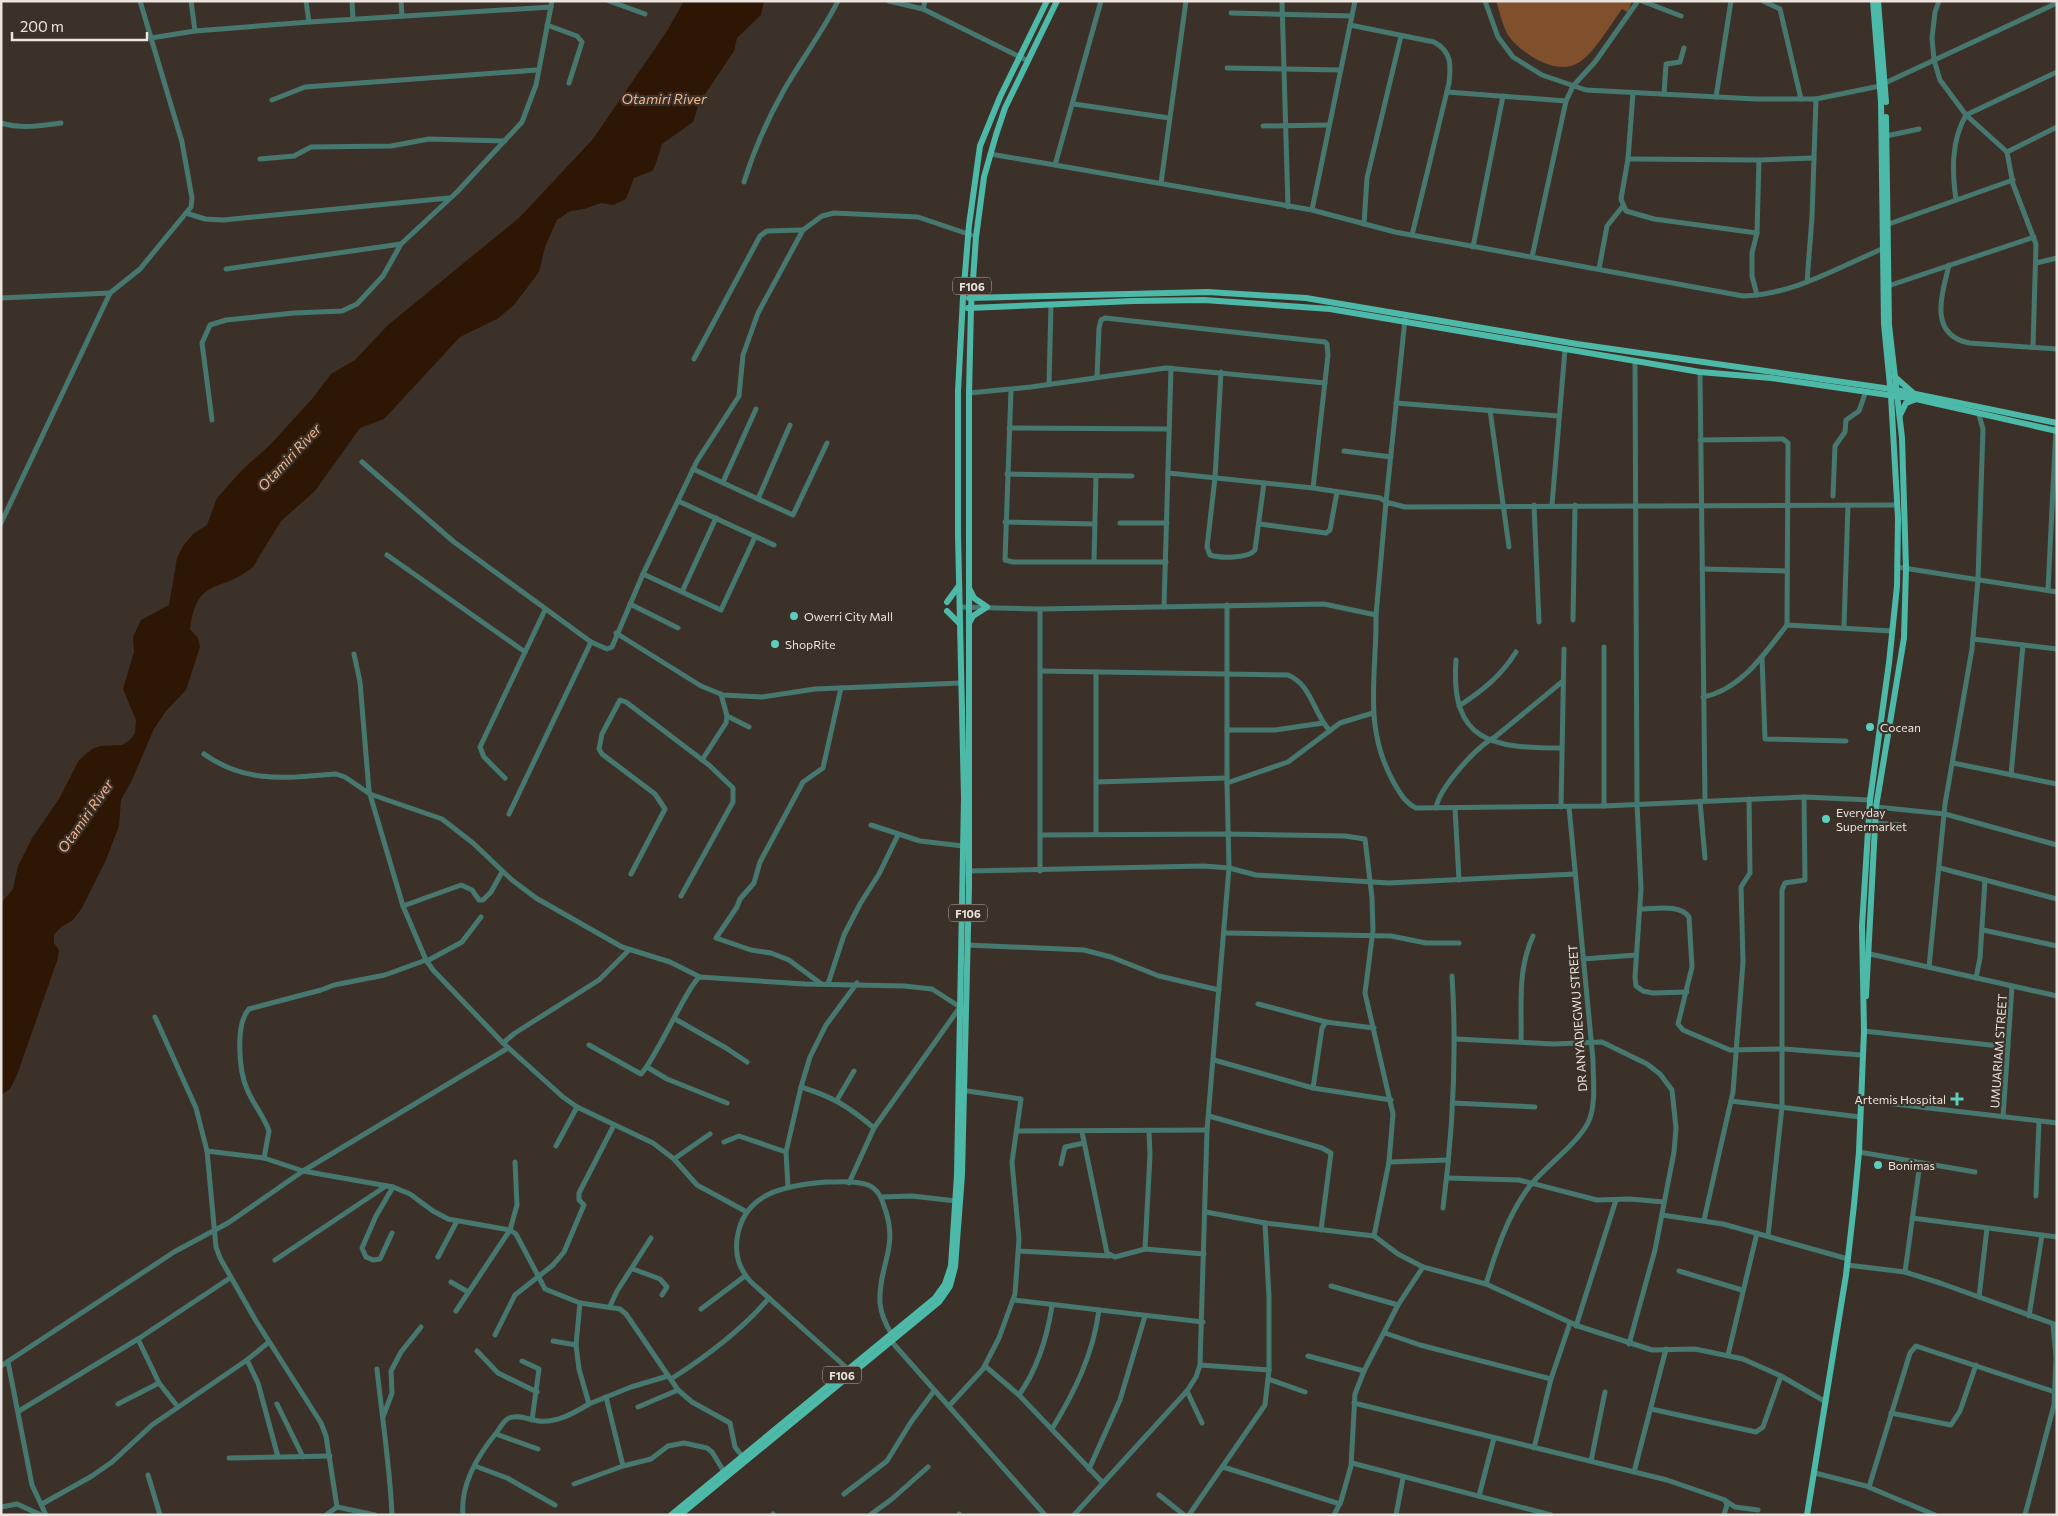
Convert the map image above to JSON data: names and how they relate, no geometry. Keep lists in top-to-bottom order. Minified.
{"streets":{"main road":["F106"],"street":["DR ANYADIEGWU STREET","UMUARIAM STREET"]},"water":["Otamiri River"],"places":{"other":["Owerri City Mall","ShopRite","Cocean","Everyday Supermarket","Bonimas"],"health":["Artemis Hospital"]},"scale_bar":"200 m"}
